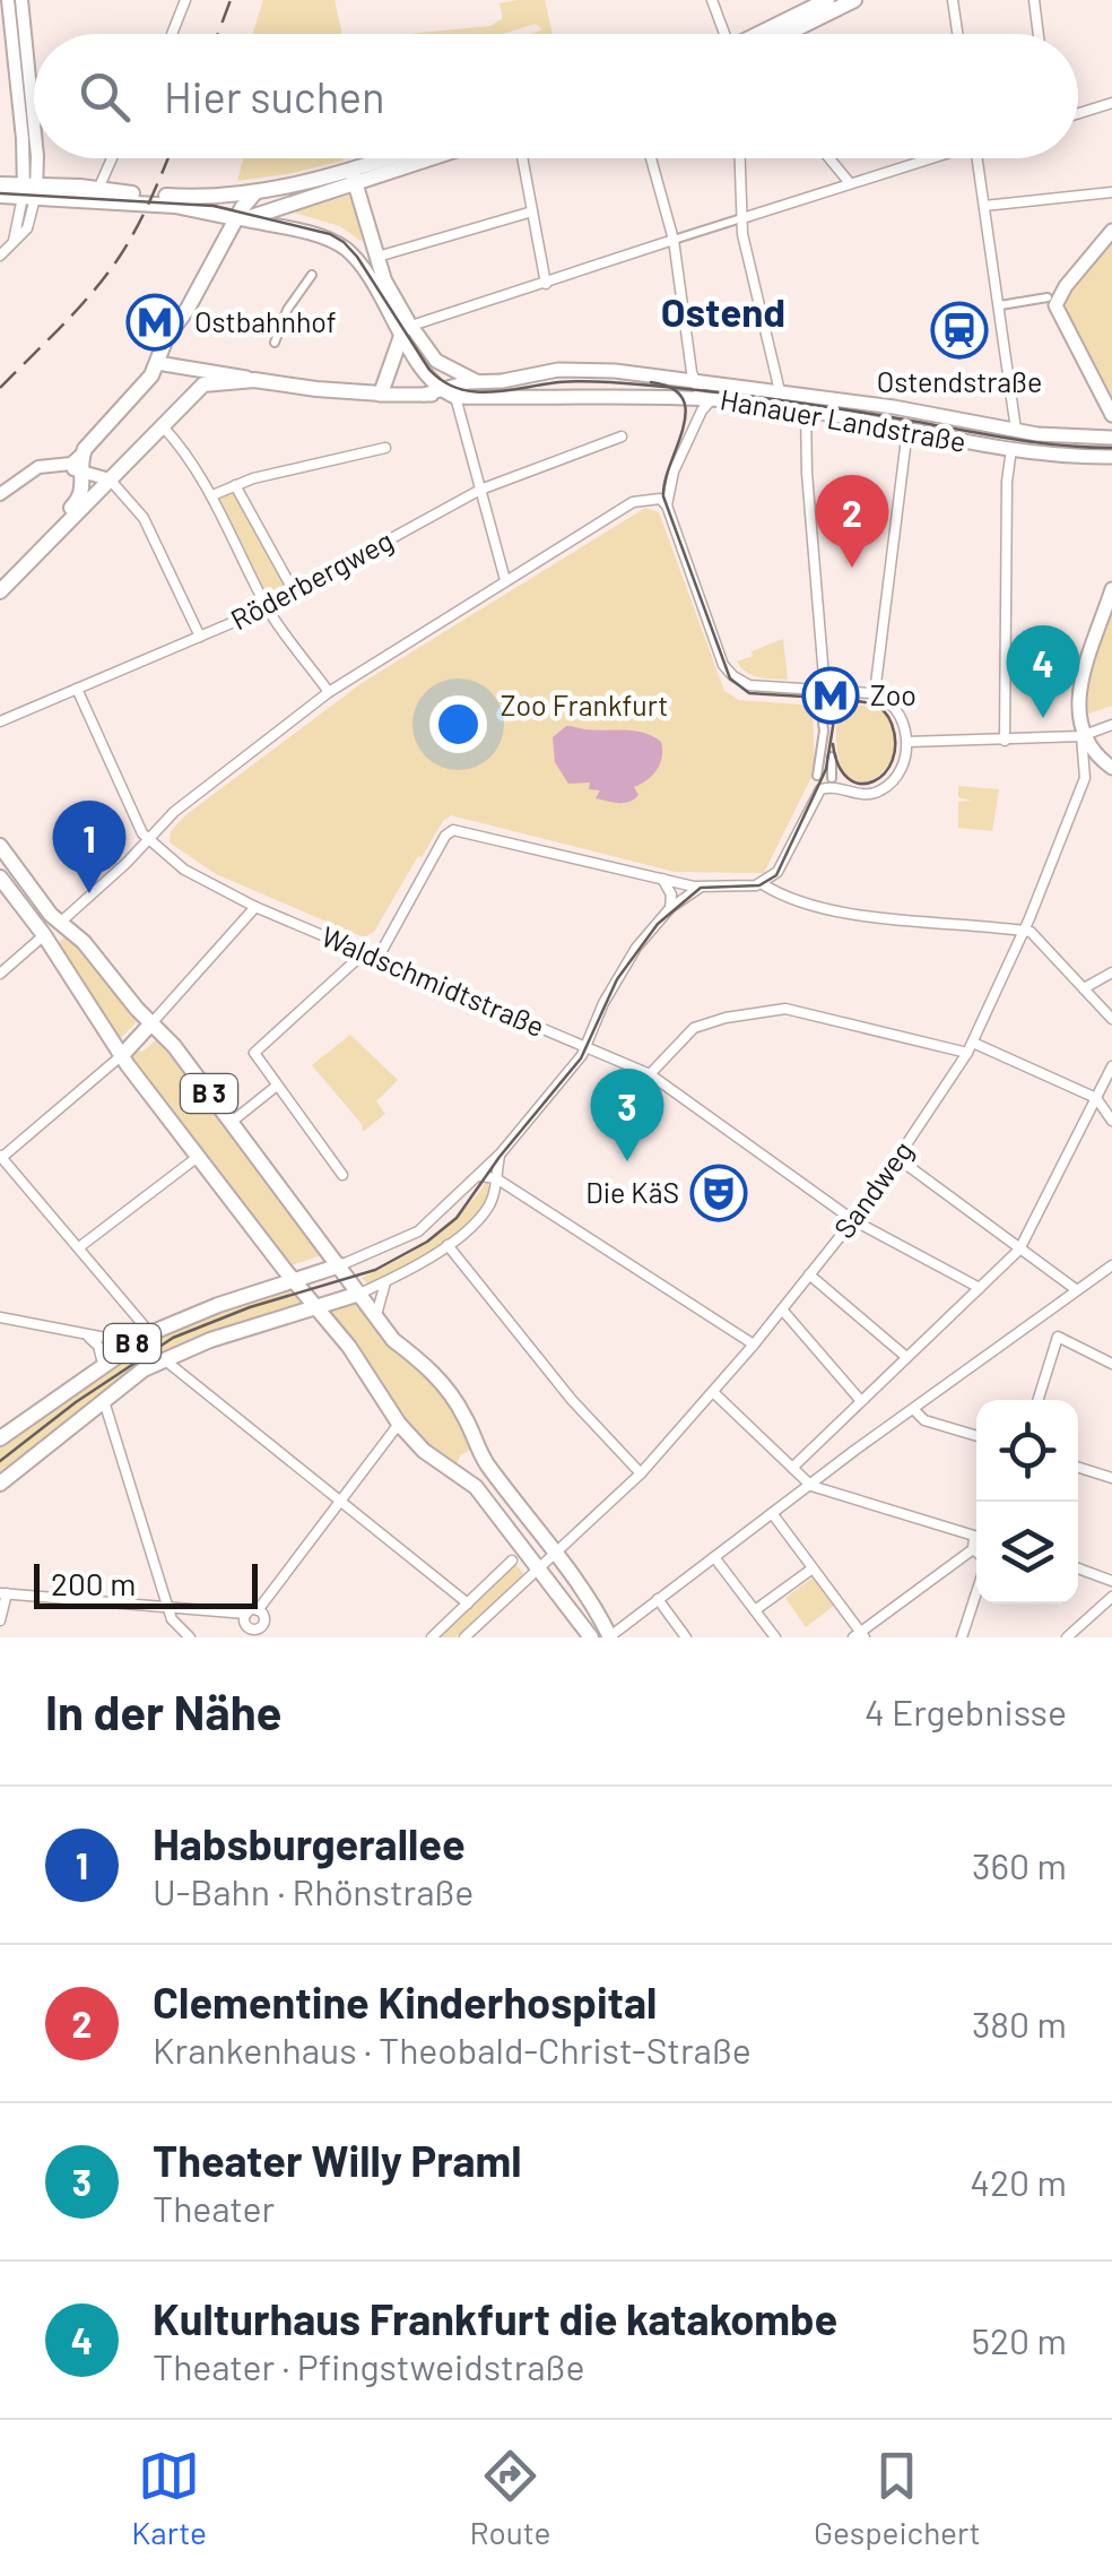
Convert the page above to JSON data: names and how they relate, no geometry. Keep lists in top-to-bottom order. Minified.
{"streets":{"main road":["Hanauer Landstraße","B 3","B 8"],"street":["Röderbergweg","Waldschmidtstraße","Sandweg"]},"crossings":[["Röderbergweg","Waldschmidtstraße"],["Waldschmidtstraße","Sandweg"],["B 3","Sandweg"],["B 3","B 8"]],"districts":["Ostend"],"parks":["Zoo Frankfurt"],"places":{"metro station":["Ostbahnhof","Zoo"],"station":["Ostendstraße"],"theatre":["Die KäS"]},"scale_bar":"200 m","page":{"search":"Hier suchen","pins":["2","4","1","3"],"scale":"200 m","heading":["In der Nähe","4 Ergebnisse"],"list":[{"mark":"1","name":"Habsburgerallee","note":"U-Bahn · Rhönstraße","value":"360 m"},{"mark":"2","name":"Clementine Kinderhospital","note":"Krankenhaus · Theobald-Christ-Straße","value":"380 m"},{"mark":"3","name":"Theater Willy Praml","note":"Theater","value":"420 m"},{"mark":"4","name":"Kulturhaus Frankfurt die katakombe","note":"Theater · Pfingstweidstraße","value":"520 m"}],"nav":["Karte","Route","Gespeichert"]}}
